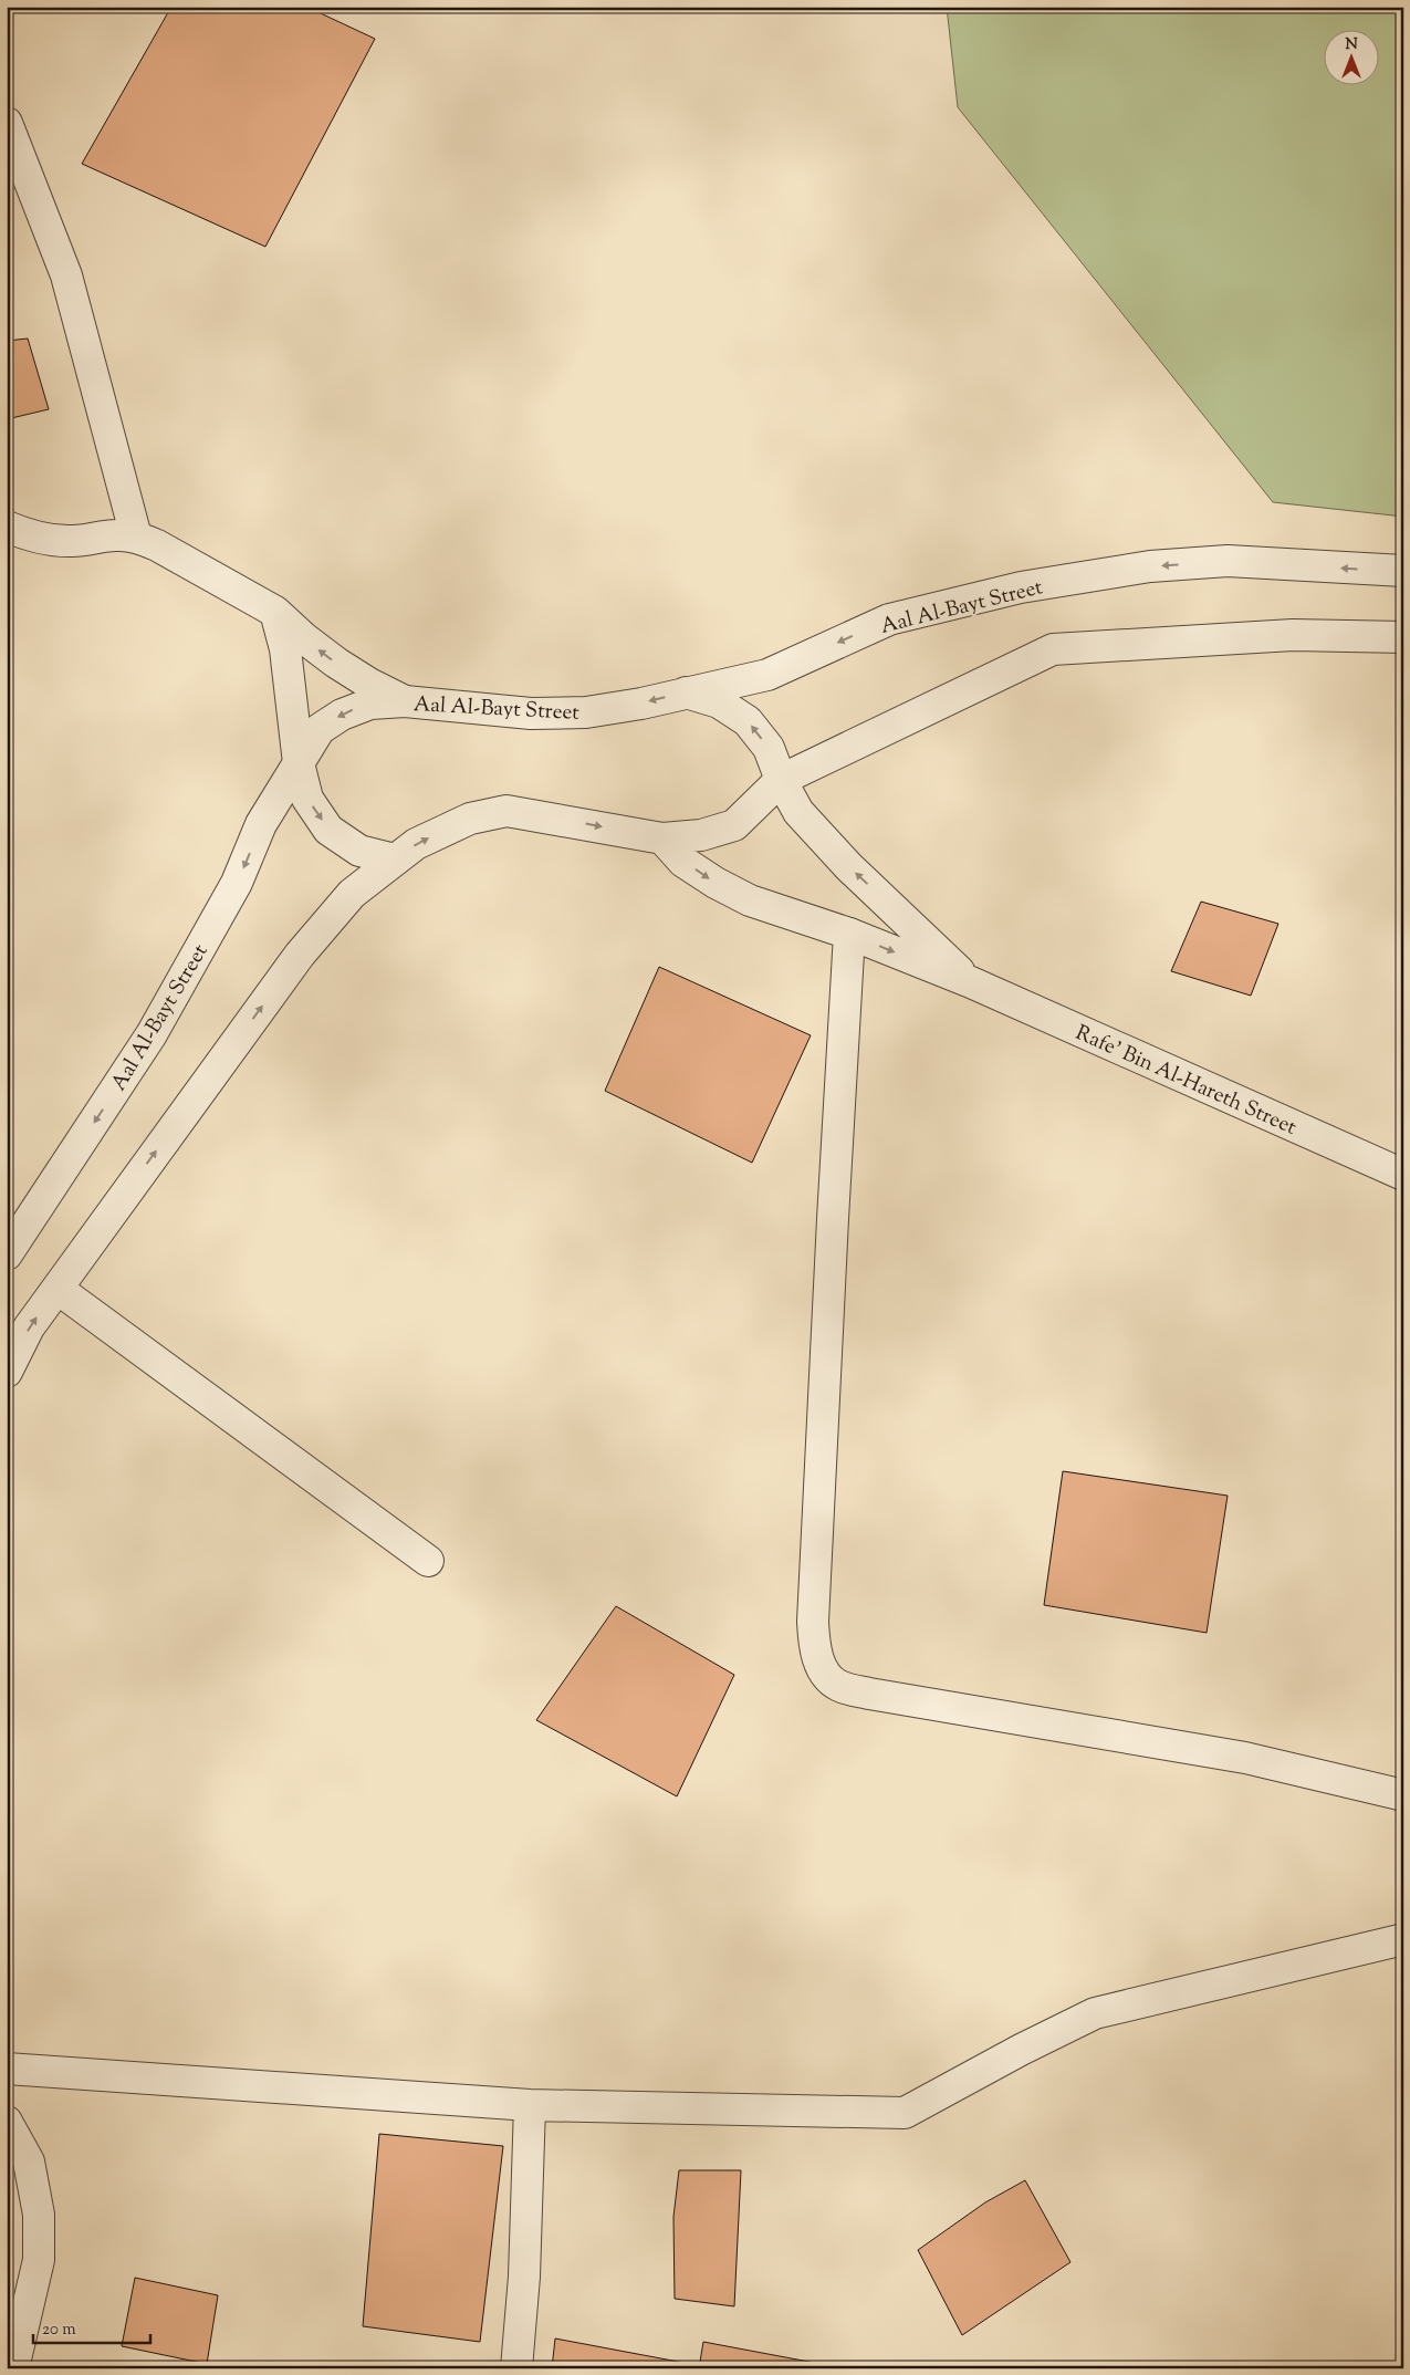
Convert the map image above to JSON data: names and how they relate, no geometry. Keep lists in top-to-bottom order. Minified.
{"streets":{"street":["Aal Al-Bayt Street","Rafe' Bin Al-Hareth Street"]},"crossings":[["Aal Al-Bayt Street","Rafe' Bin Al-Hareth Street"]],"scale_bar":"20 m","north":"top"}
